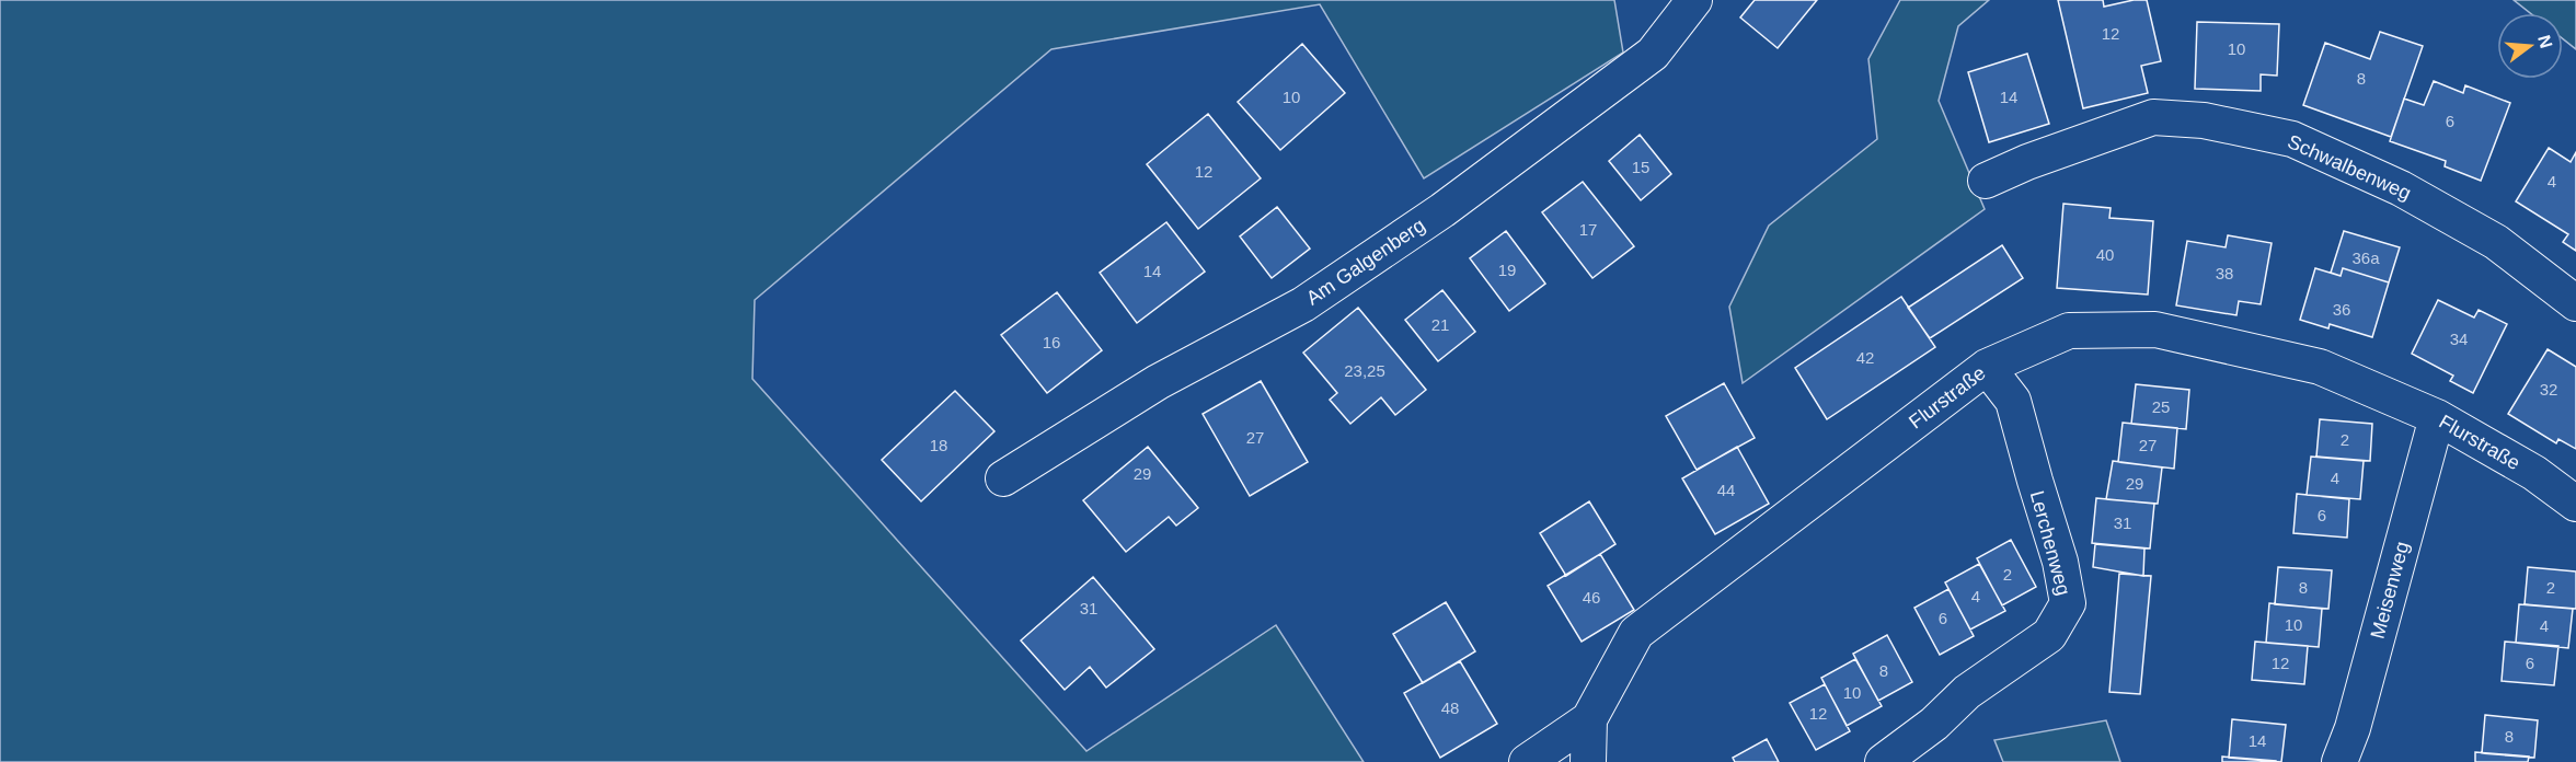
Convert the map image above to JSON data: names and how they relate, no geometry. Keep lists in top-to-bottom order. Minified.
{"streets":{"street":["Schwalbenweg","Am Galgenberg","Flurstraße","Lerchenweg","Meisenweg"]},"crossings":[["Flurstraße","Lerchenweg"],["Flurstraße","Meisenweg"]],"house_numbers":["12","10","8","10","14","6","15","12","4","17","40","36a","19","14","38","36","21","34","16","42","23,25","32","25","27","2","18","27","29","4","29","44","6","31","2","8","2","4","46","31","6","10","4","12","6","8","10","48","12","8","14"],"north":"right"}
